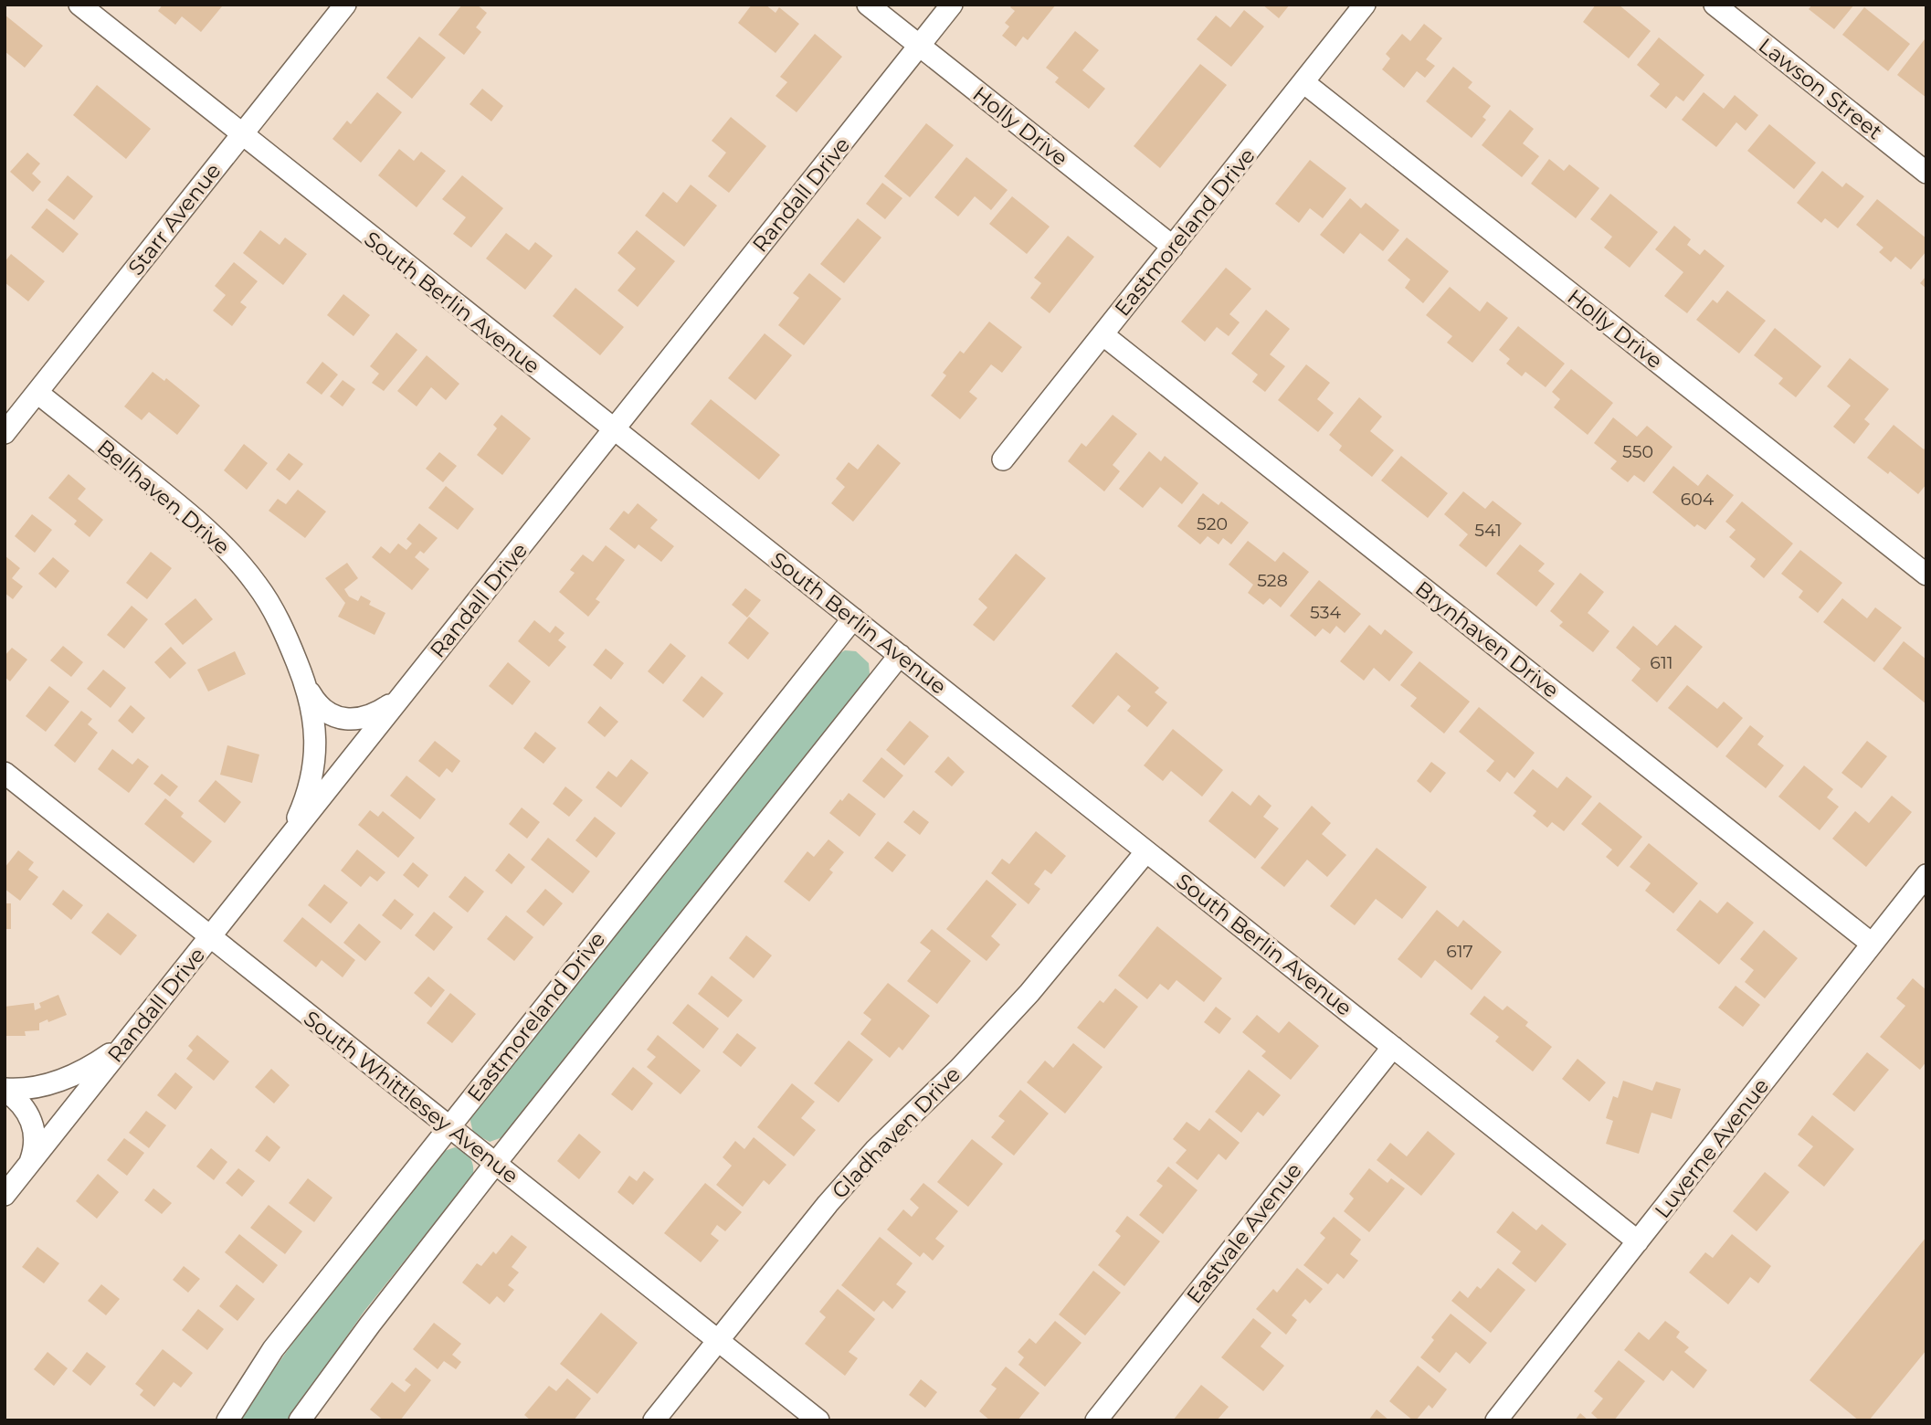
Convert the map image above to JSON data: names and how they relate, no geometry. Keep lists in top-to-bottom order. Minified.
{"streets":{"street":["Lawson Street","Holly Drive","Randall Drive","Starr Avenue","Eastmoreland Drive","South Berlin Avenue","Bellhaven Drive","Brynhaven Drive","South Whittlesey Avenue","Gladhaven Drive","Luverne Avenue","Eastvale Avenue"]},"crossings":[["Holly Drive","Randall Drive"],["Holly Drive","Eastmoreland Drive"],["Randall Drive","South Berlin Avenue"],["Randall Drive","Bellhaven Drive"],["Randall Drive","South Whittlesey Avenue"],["Starr Avenue","South Berlin Avenue"],["Starr Avenue","Bellhaven Drive"],["Eastmoreland Drive","South Berlin Avenue"],["Eastmoreland Drive","Brynhaven Drive"],["Eastmoreland Drive","South Whittlesey Avenue"],["South Berlin Avenue","Gladhaven Drive"],["South Berlin Avenue","Luverne Avenue"],["South Berlin Avenue","Eastvale Avenue"],["Brynhaven Drive","Luverne Avenue"],["South Whittlesey Avenue","Gladhaven Drive"]],"house_numbers":["550","604","520","541","528","534","611","617"]}
